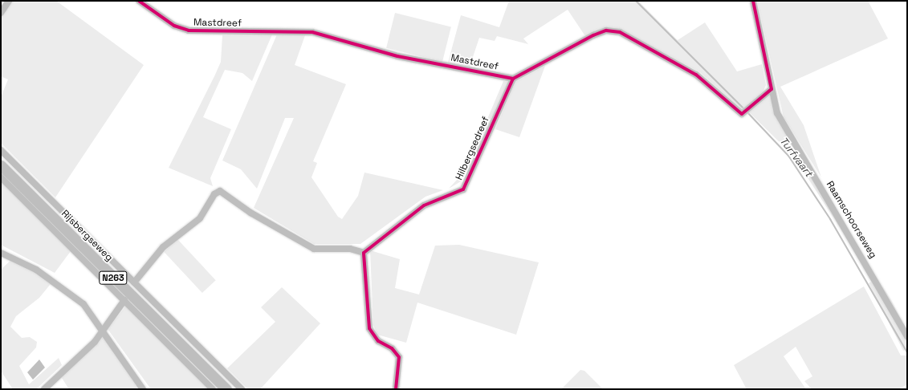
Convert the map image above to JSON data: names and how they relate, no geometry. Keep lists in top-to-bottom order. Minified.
{"streets":{"main road":["Rijsbergseweg","N263"],"street":["Mastdreef","Hilbergsedreef","Raamschoorseweg"]},"crossings":[["Mastdreef","Hilbergsedreef"]],"water":["Turfvaart"]}
